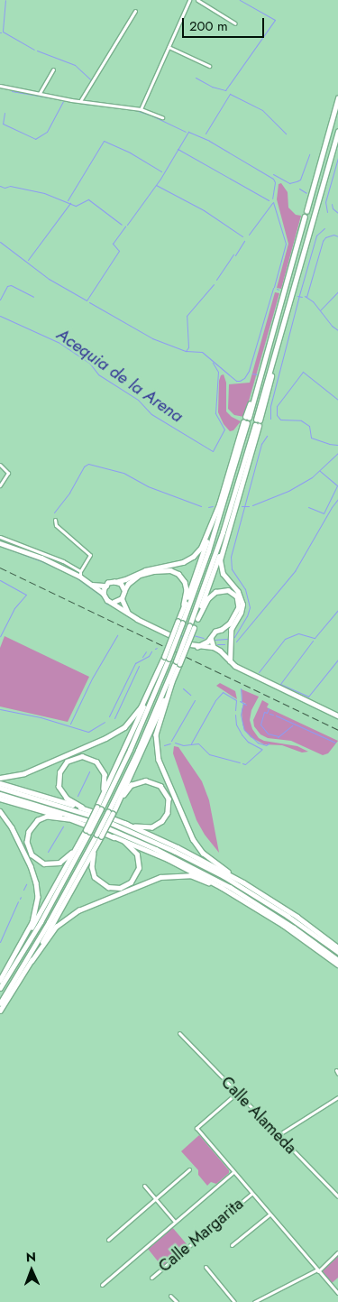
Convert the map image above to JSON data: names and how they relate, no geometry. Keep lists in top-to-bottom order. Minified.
{"streets":{"street":["Calle Alameda","Calle Margarita"]},"water":["Acequia de la Arena"],"scale_bar":"200 m","north":"top"}
